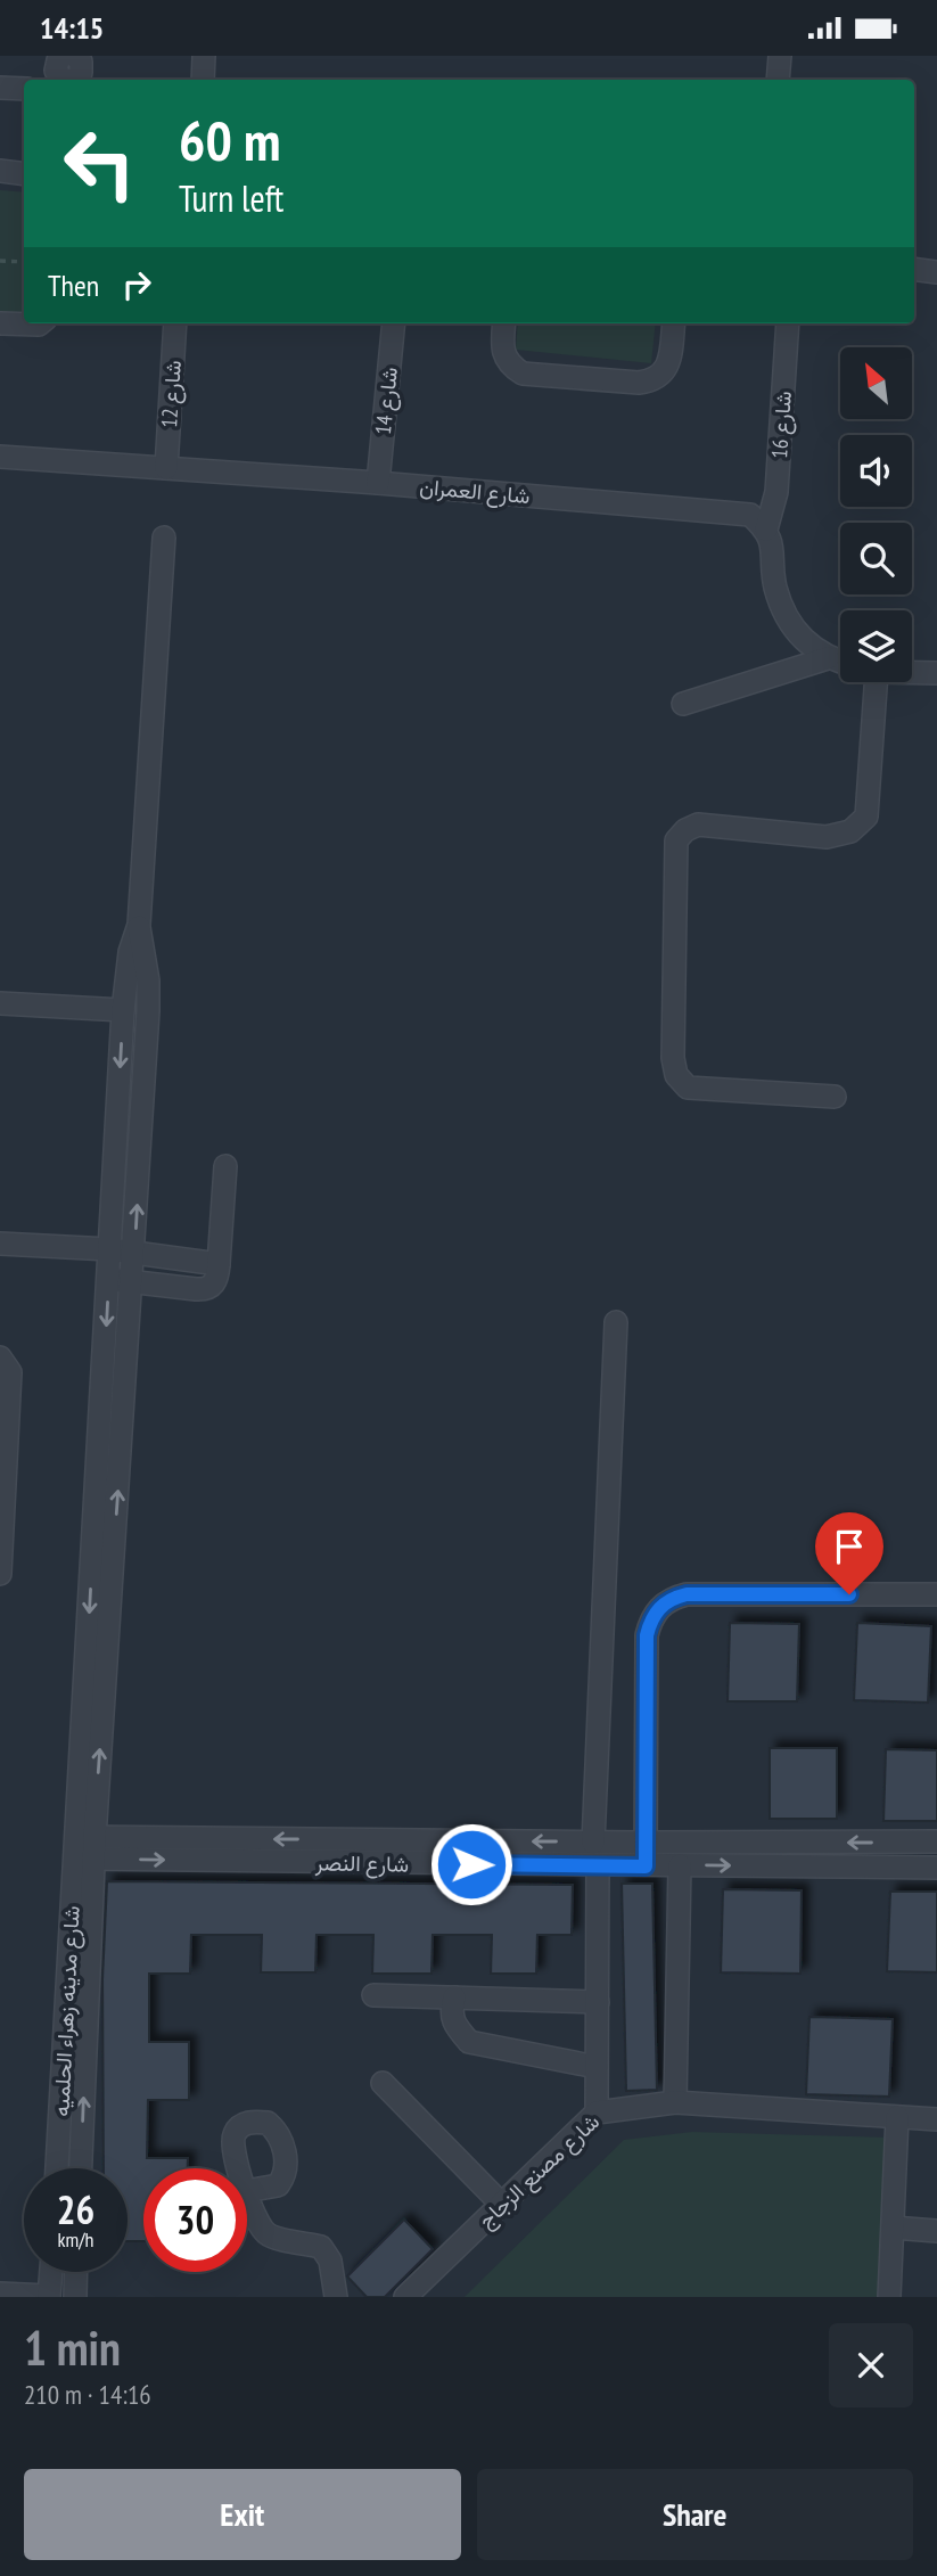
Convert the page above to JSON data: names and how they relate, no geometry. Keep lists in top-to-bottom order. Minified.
{"streets":{"street":["شارع 12","شارع 14","شارع 16","شارع العمران","شارع النصر","شارع مدينه زهراء الحلميه","شارع مصنع الزجاج"]},"crossings":[["شارع 12","شارع العمران"],["شارع 14","شارع العمران"],["شارع 16","شارع العمران"],["شارع النصر","شارع مدينه زهراء الحلميه"]],"north":"top left","page":{"status":"14:15","turn":["60 m","Turn left"],"then":"Then","speed":"26 km/h","limit":"30","heading":["1 min","210 m · 14:16"],"buttons":["Exit","Share"]}}
